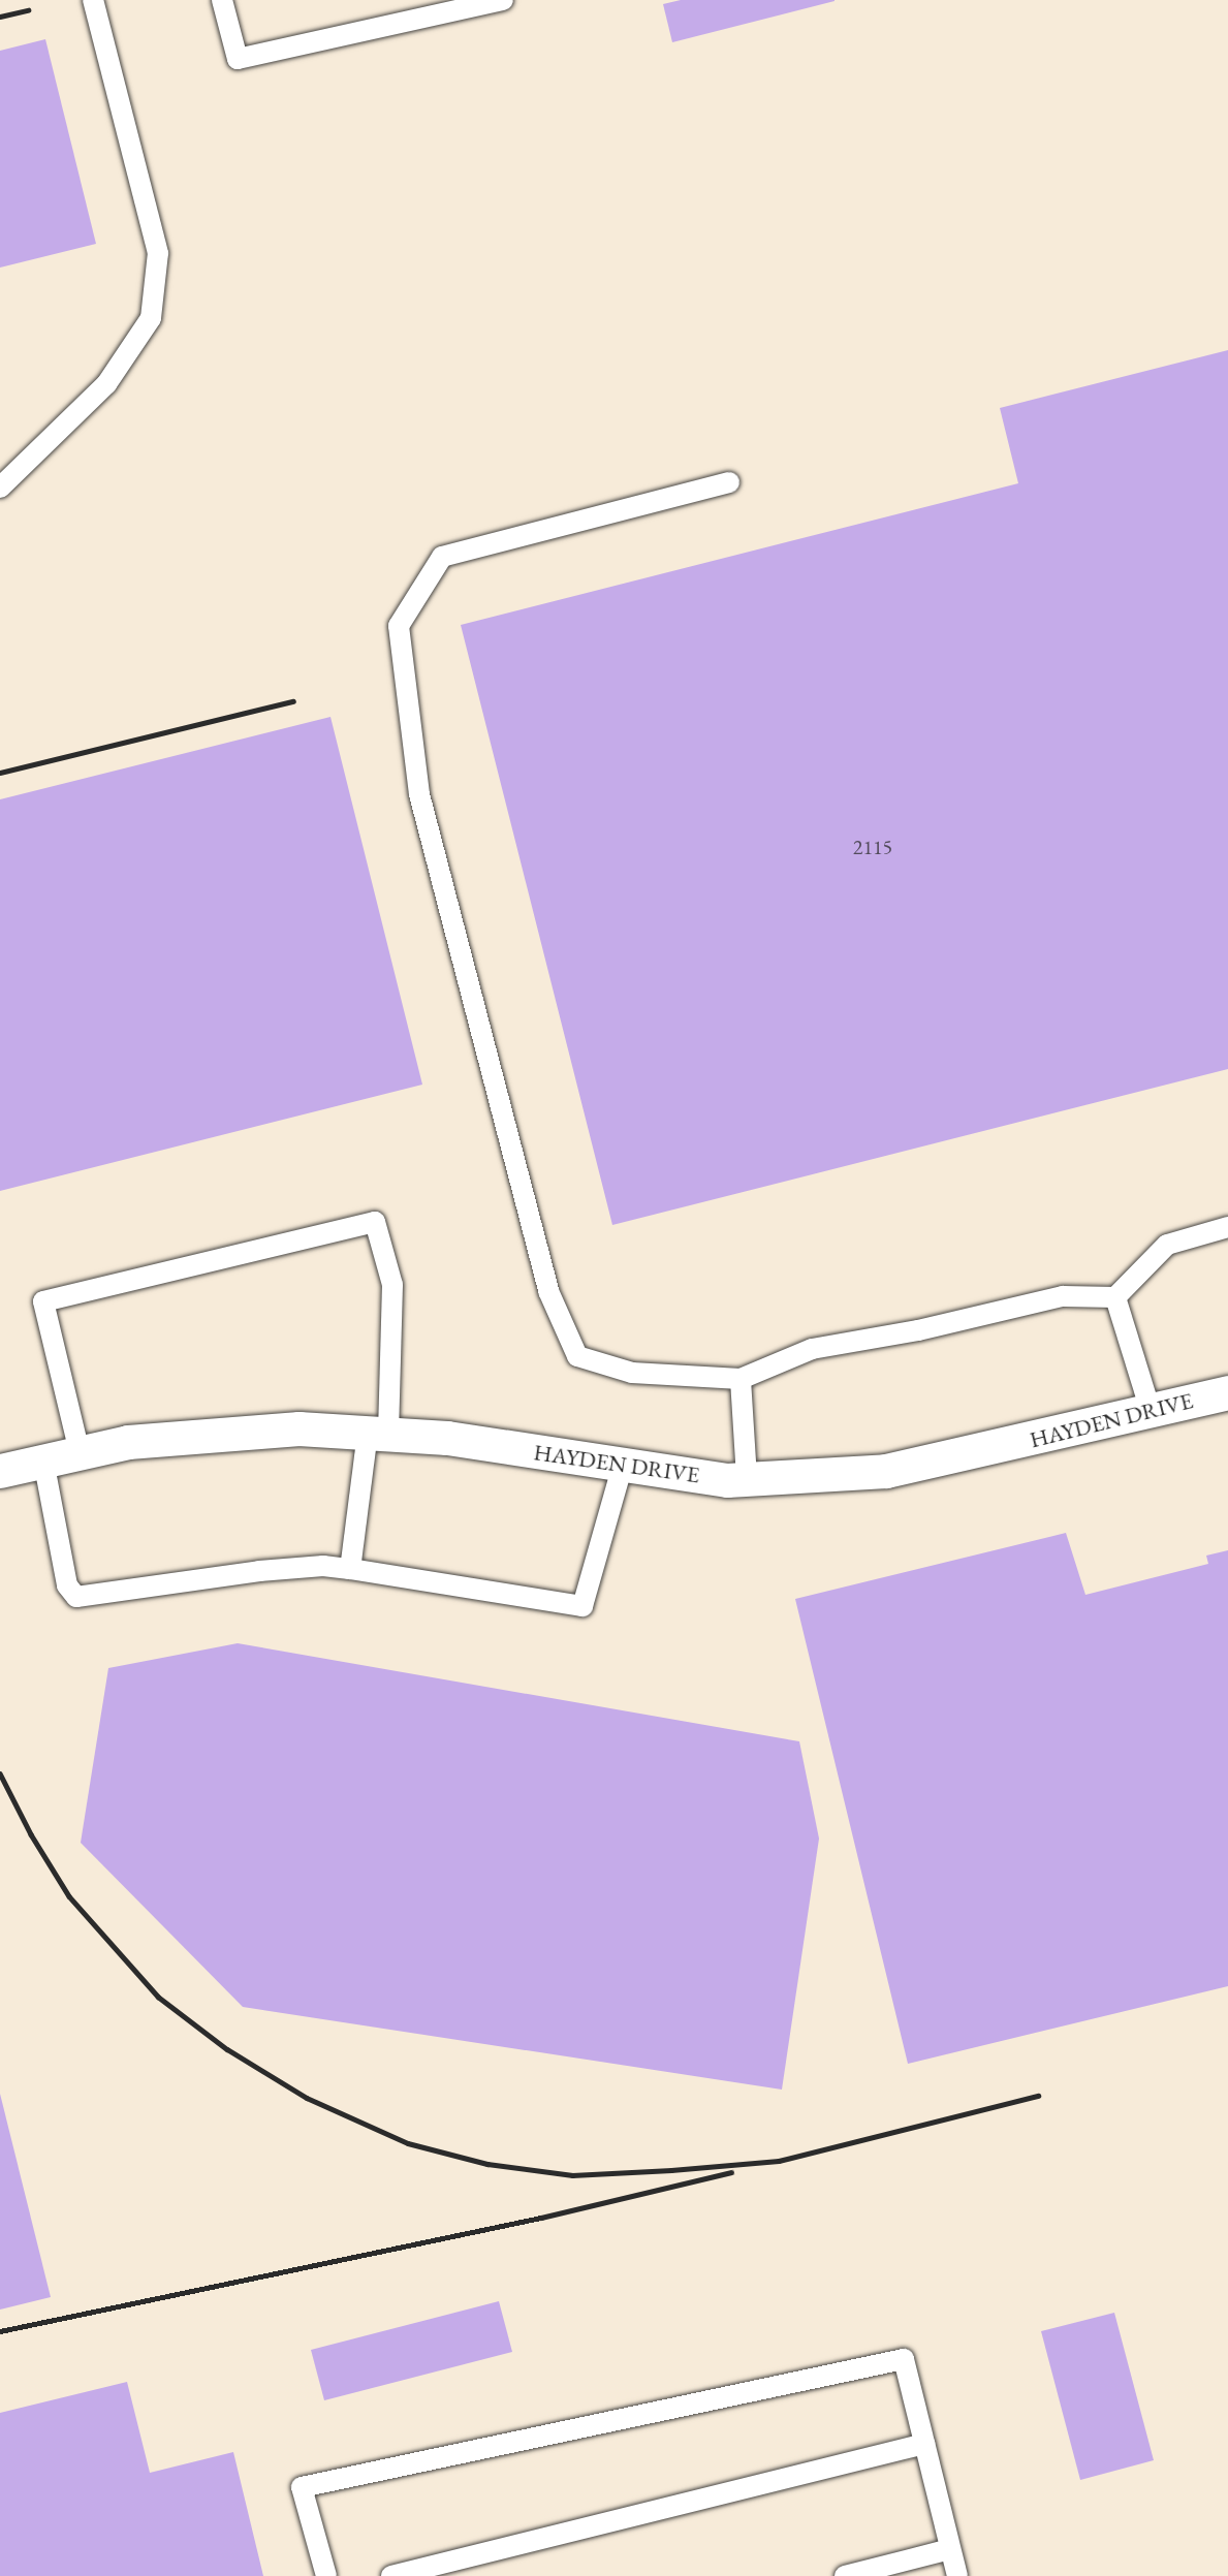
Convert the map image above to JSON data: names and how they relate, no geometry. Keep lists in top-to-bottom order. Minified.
{"streets":{"street":["HAYDEN DRIVE"]},"house_numbers":["2115"]}
